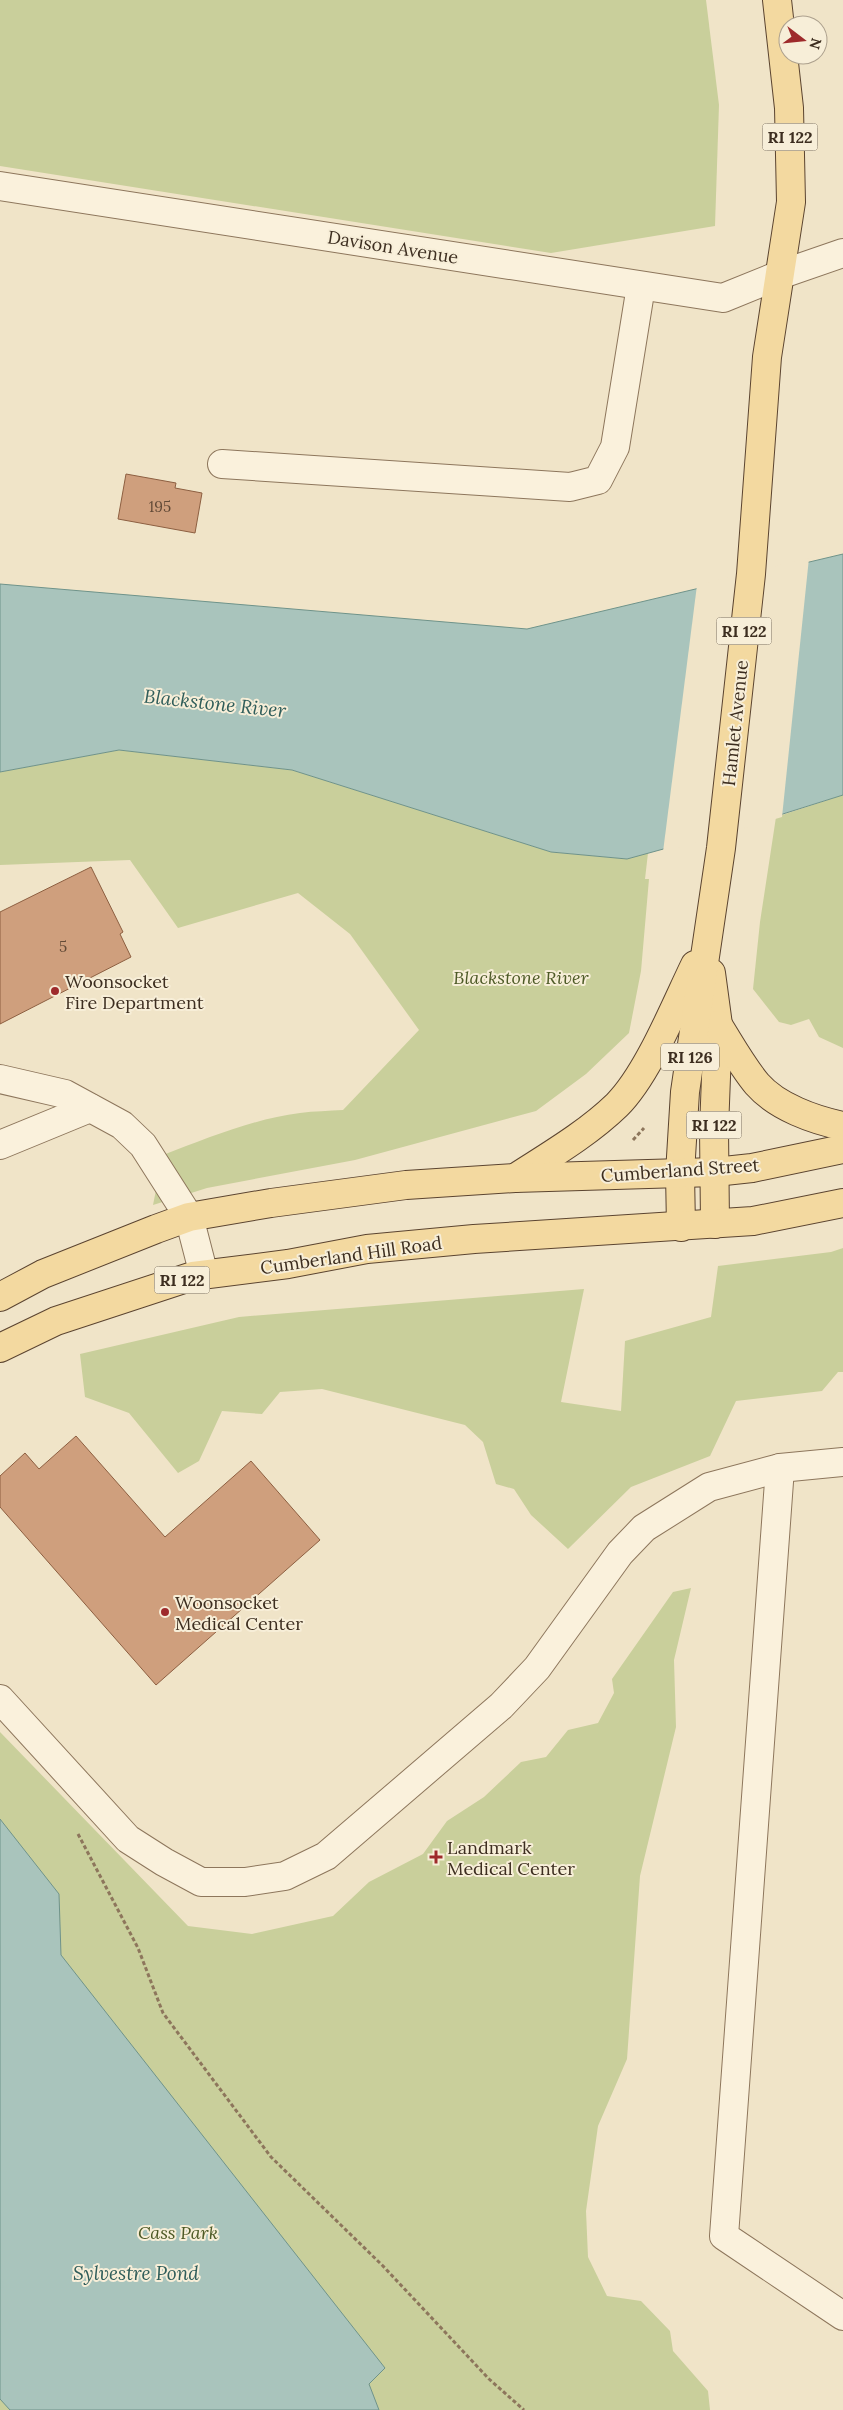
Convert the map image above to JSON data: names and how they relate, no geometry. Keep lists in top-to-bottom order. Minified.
{"streets":{"main road":["RI 122","Hamlet Avenue","RI 126","Cumberland Street","Cumberland Hill Road"],"street":["Davison Avenue"]},"crossings":[["RI 122","Davison Avenue"],["RI 122","Hamlet Avenue"],["Davison Avenue","Hamlet Avenue"],["Hamlet Avenue","Cumberland Street"],["Hamlet Avenue","Cumberland Hill Road"]],"water":["Blackstone River","Sylvestre Pond"],"parks":["Blackstone River","Cass Park"],"places":{"other":["Woonsocket Fire Department","Woonsocket Medical Center"],"health":["Landmark Medical Center"]},"house_numbers":["195","5"],"north":"right"}
